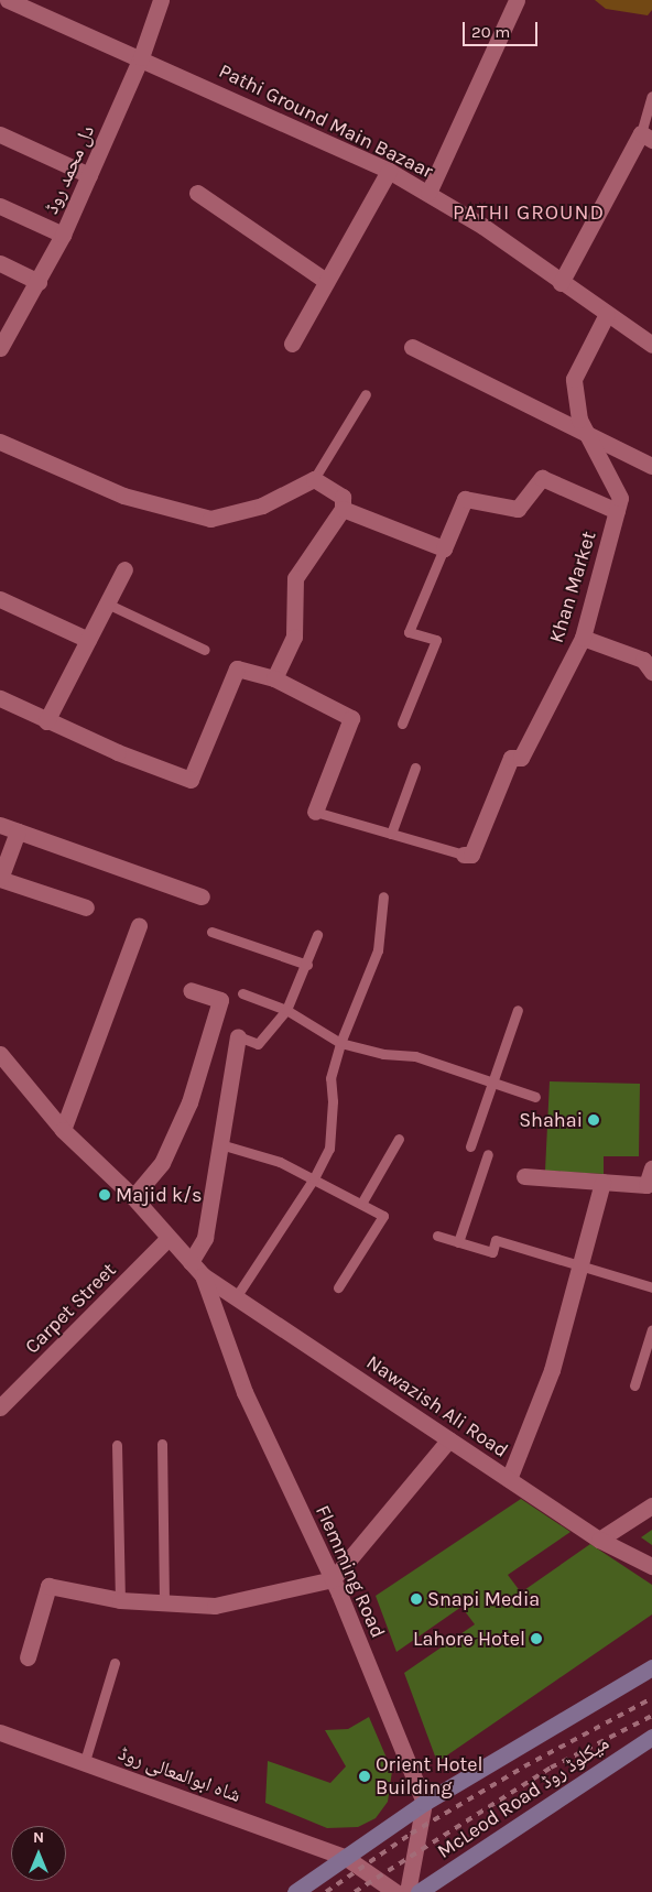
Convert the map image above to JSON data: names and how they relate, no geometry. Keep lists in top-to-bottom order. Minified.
{"streets":{"main road":["McLeod Road میکلوڈ روڈ"],"street":["Pathi Ground Main Bazaar","دل محمد روڈ","Khan Market","Carpet Street","Nawazish Ali Road","Flemming Road","شاہ ابوالمعالی روڈ"]},"crossings":[["Pathi Ground Main Bazaar","دل محمد روڈ"],["Pathi Ground Main Bazaar","Khan Market"],["Nawazish Ali Road","Flemming Road"],["Flemming Road","McLeod Road میکلوڈ روڈ"],["شاہ ابوالمعالی روڈ","McLeod Road میکلوڈ روڈ"]],"districts":["PATHI GROUND"],"places":["Shahai","Majid k/s","Snapi Media","Lahore Hotel","Orient Hotel Building"],"scale_bar":"20 m","north":"top"}
